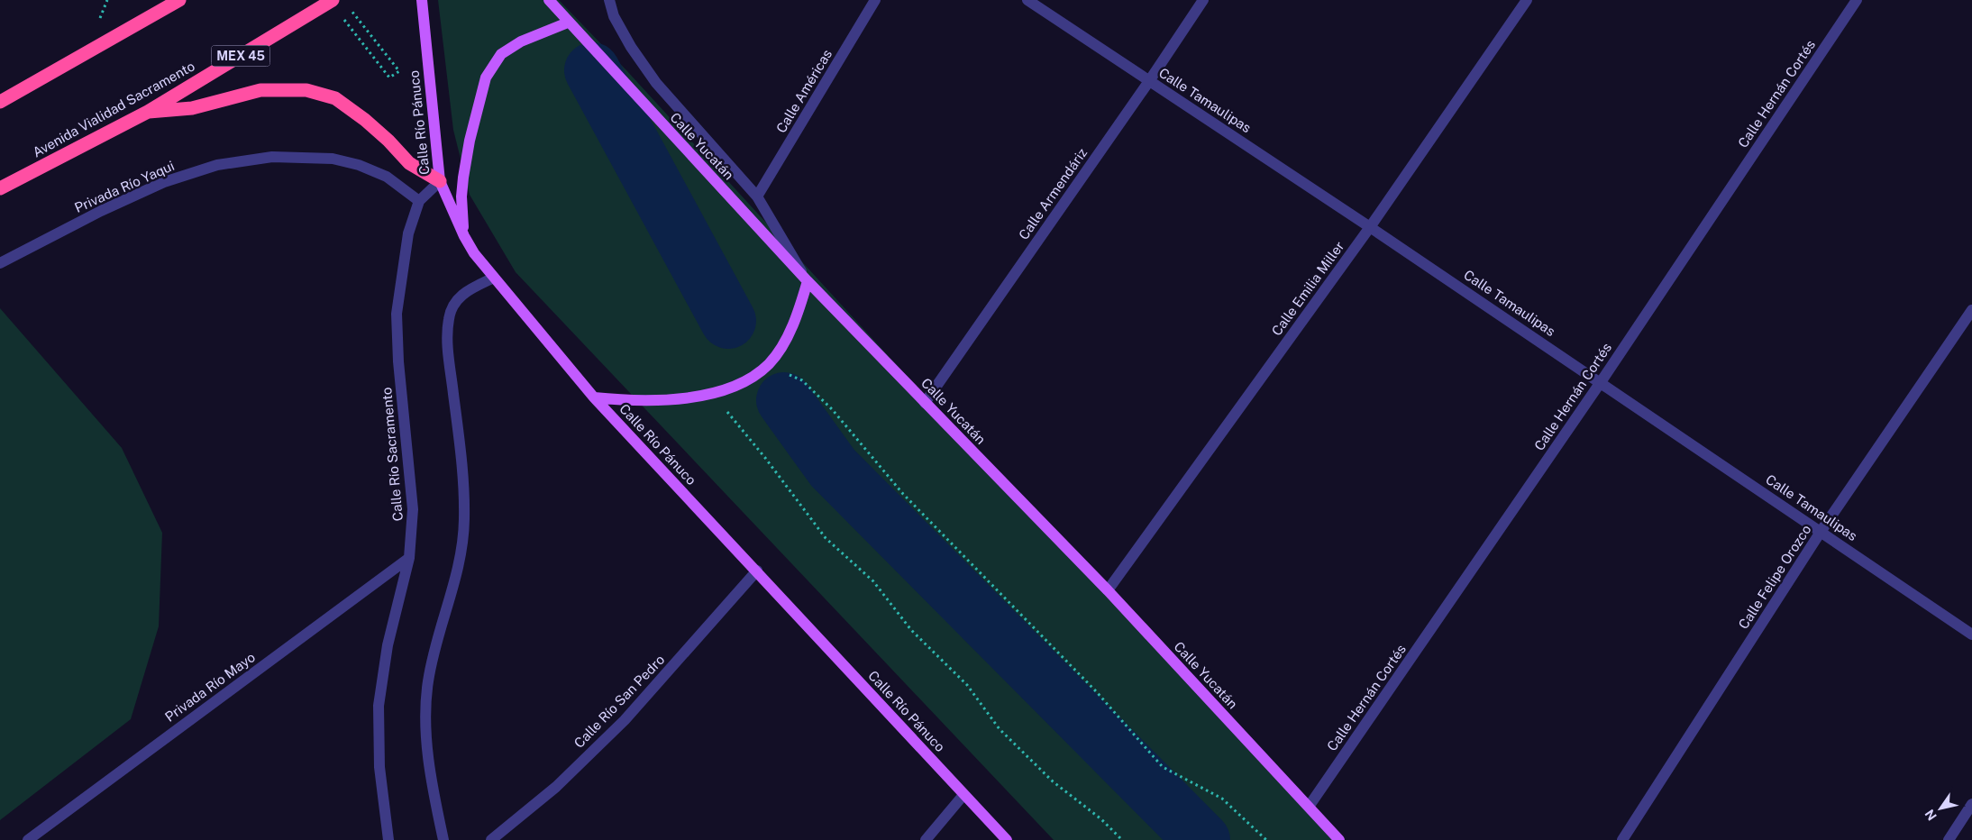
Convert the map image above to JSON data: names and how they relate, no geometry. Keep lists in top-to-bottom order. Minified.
{"streets":{"highway":["MEX 45","Avenida Vialidad Sacramento"],"main road":["Calle Río Pánuco","Calle Yucatán"],"street":["Calle Américas","Calle Hernán Cortés","Calle Tamaulipas","Privada Río Yaqui","Calle Armendáriz","Calle Emilia Miller","Calle Río Sacramento","Calle Felipe Orozco","Privada Río Mayo","Calle Río San Pedro"]},"crossings":[["Calle Hernán Cortés","Calle Tamaulipas"],["Calle Hernán Cortés","Calle Yucatán"],["Calle Tamaulipas","Calle Armendáriz"],["Calle Tamaulipas","Calle Emilia Miller"],["Calle Tamaulipas","Calle Felipe Orozco"],["Calle Río Pánuco","Calle Río San Pedro"],["Calle Yucatán","Calle Armendáriz"],["Calle Yucatán","Calle Emilia Miller"],["Privada Río Yaqui","Calle Río Sacramento"],["Calle Río Sacramento","Privada Río Mayo"]],"north":"bottom left"}
